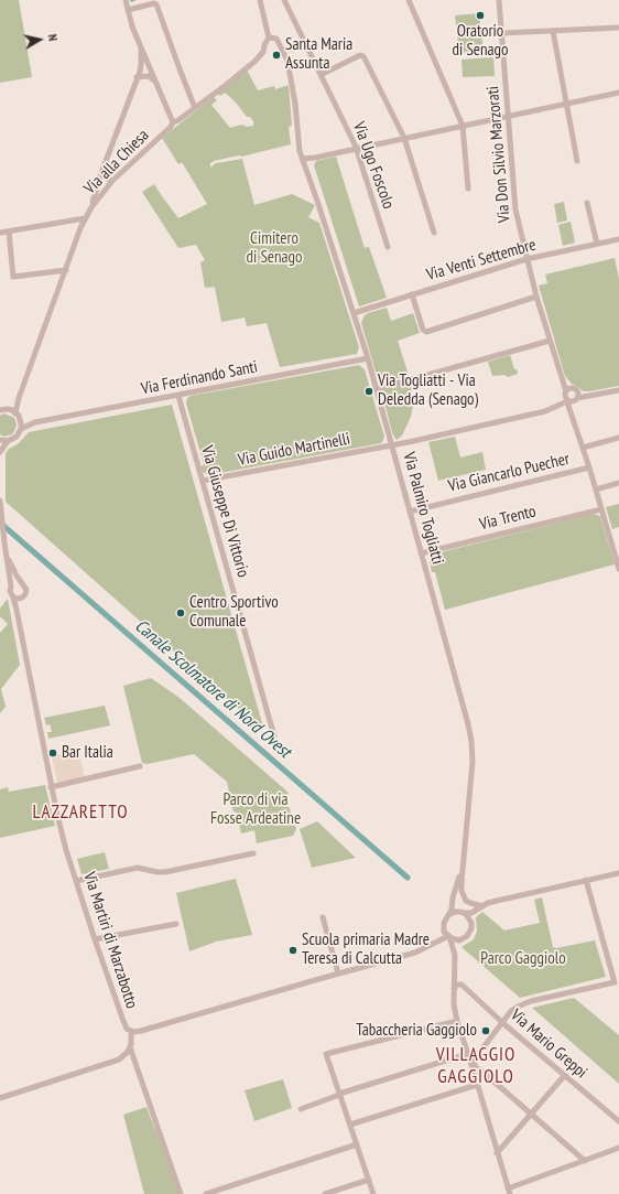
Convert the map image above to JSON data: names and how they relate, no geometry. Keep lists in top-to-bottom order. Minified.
{"streets":{"street":["Via Don Silvio Marzorati","Via alla Chiesa","Via Ugo Foscolo","Via Venti Settembre","Via Ferdinando Santi","Via Guido Martinelli","Via Giancarlo Puecher","Via Palmiro Togliatti","Via Giuseppe Di Vittorio","Via Trento","Via Martiri di Marzabotto","Via Mario Greppi"]},"crossings":[["Via Don Silvio Marzorati","Via Venti Settembre"],["Via alla Chiesa","Via Palmiro Togliatti"],["Via Venti Settembre","Via Palmiro Togliatti"],["Via Ferdinando Santi","Via Palmiro Togliatti"],["Via Ferdinando Santi","Via Giuseppe Di Vittorio"],["Via Guido Martinelli","Via Palmiro Togliatti"],["Via Guido Martinelli","Via Giuseppe Di Vittorio"],["Via Giancarlo Puecher","Via Palmiro Togliatti"],["Via Palmiro Togliatti","Via Trento"],["Via Palmiro Togliatti","Via Martiri di Marzabotto"]],"districts":["LAZZARETTO","VILLAGGIO GAGGIOLO"],"water":["Canale Scolmatore di Nord Ovest"],"parks":["Cimitero di Senago","Parco di via Fosse Ardeatine","Parco Gaggiolo"],"places":["Oratorio di Senago","Santa Maria Assunta","Via Togliatti - Via Deledda (Senago)","Centro Sportivo Comunale","Bar Italia","Scuola primaria Madre Teresa di Calcutta","Tabaccheria Gaggiolo"],"north":"right"}
